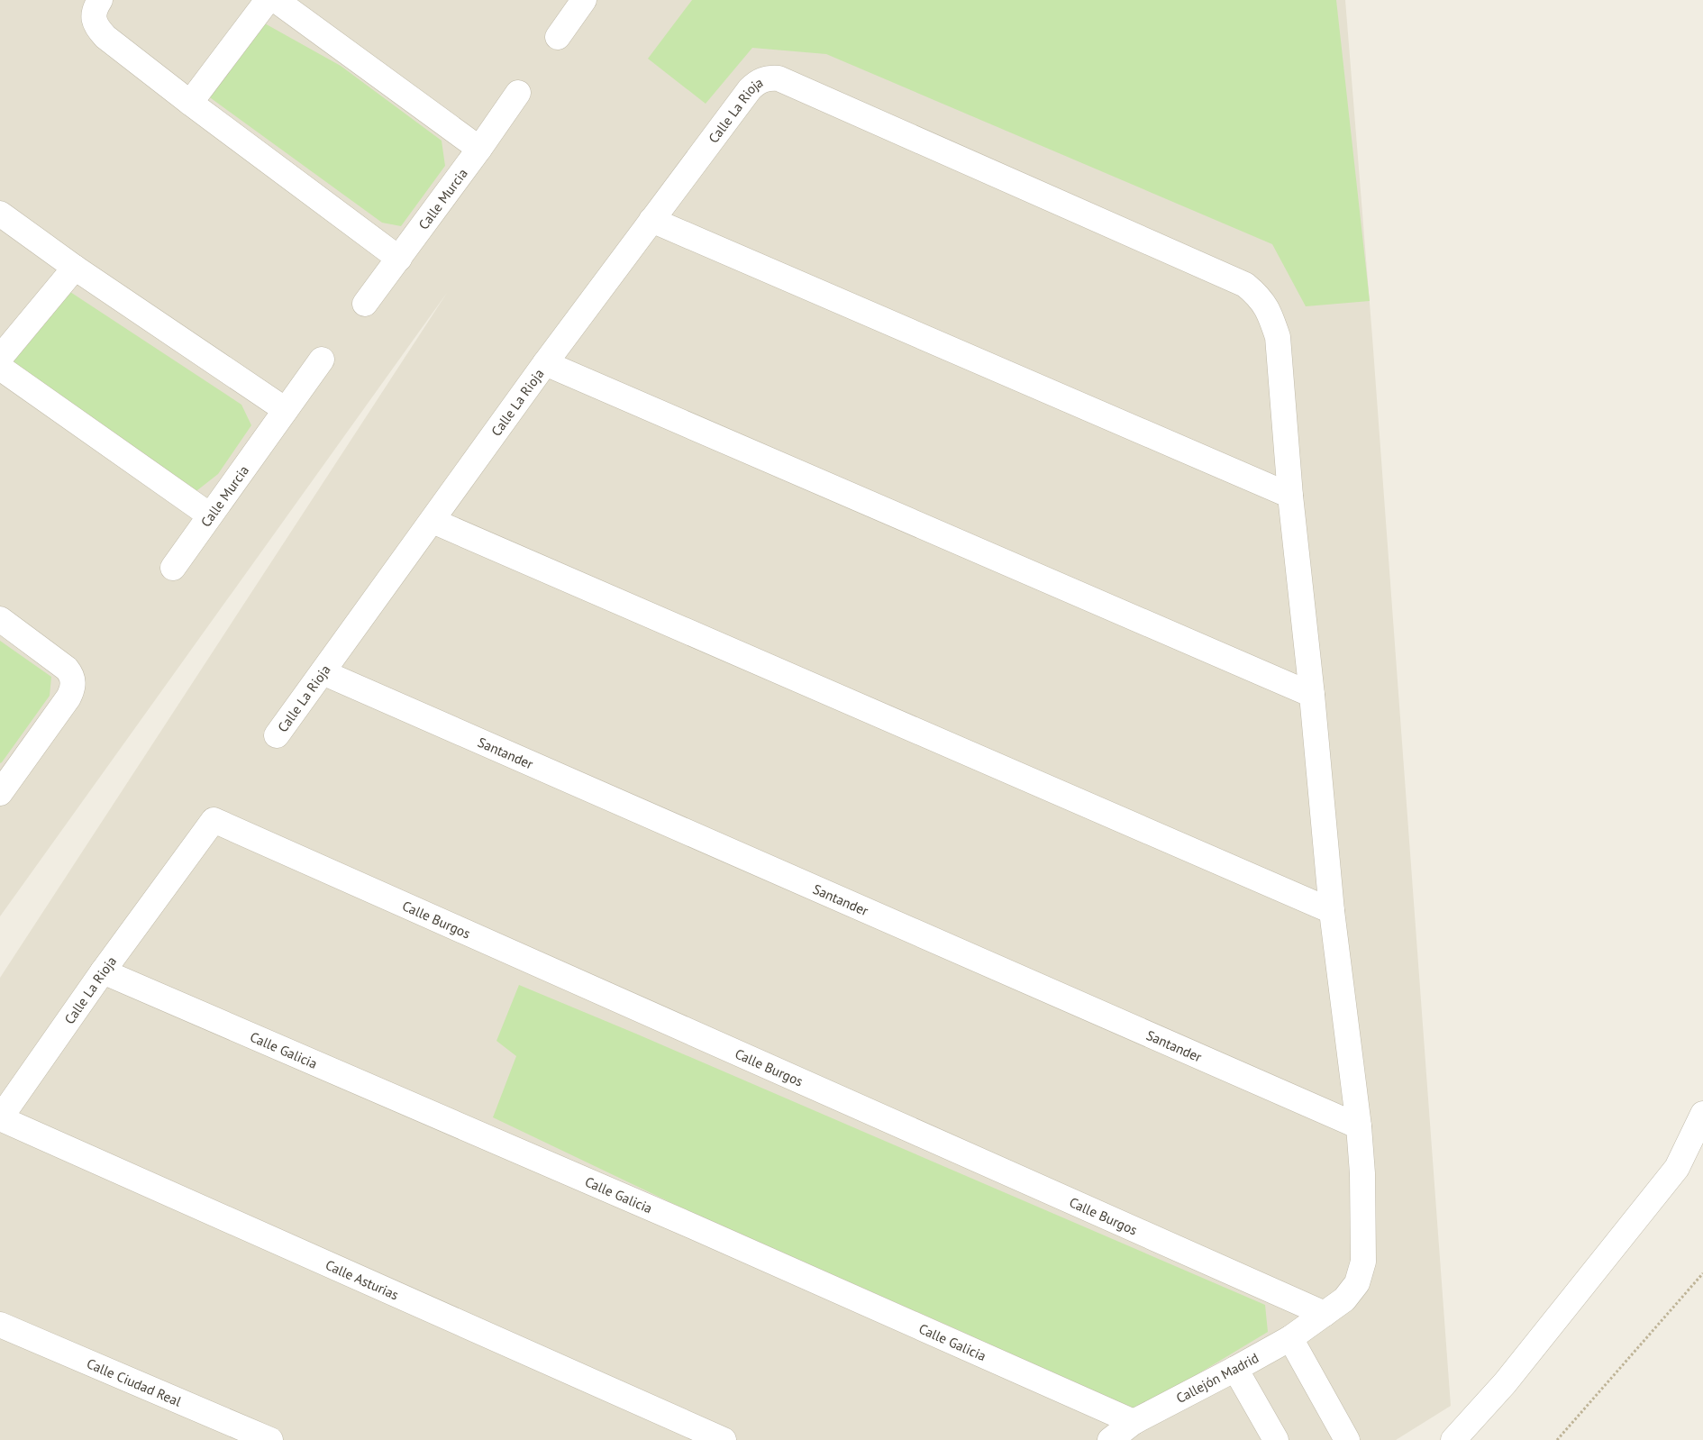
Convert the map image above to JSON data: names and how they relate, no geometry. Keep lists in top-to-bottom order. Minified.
{"streets":{"street":["Calle La Rioja","Calle Murcia","Santander","Calle Burgos","Calle Galicia","Calle Asturias","Callejón Madrid","Calle Ciudad Real"]},"crossings":[["Calle La Rioja","Santander"],["Calle La Rioja","Calle Burgos"],["Calle La Rioja","Calle Galicia"],["Calle La Rioja","Calle Asturias"],["Calle La Rioja","Callejón Madrid"],["Santander","Callejón Madrid"],["Calle Burgos","Callejón Madrid"],["Calle Galicia","Callejón Madrid"]]}
